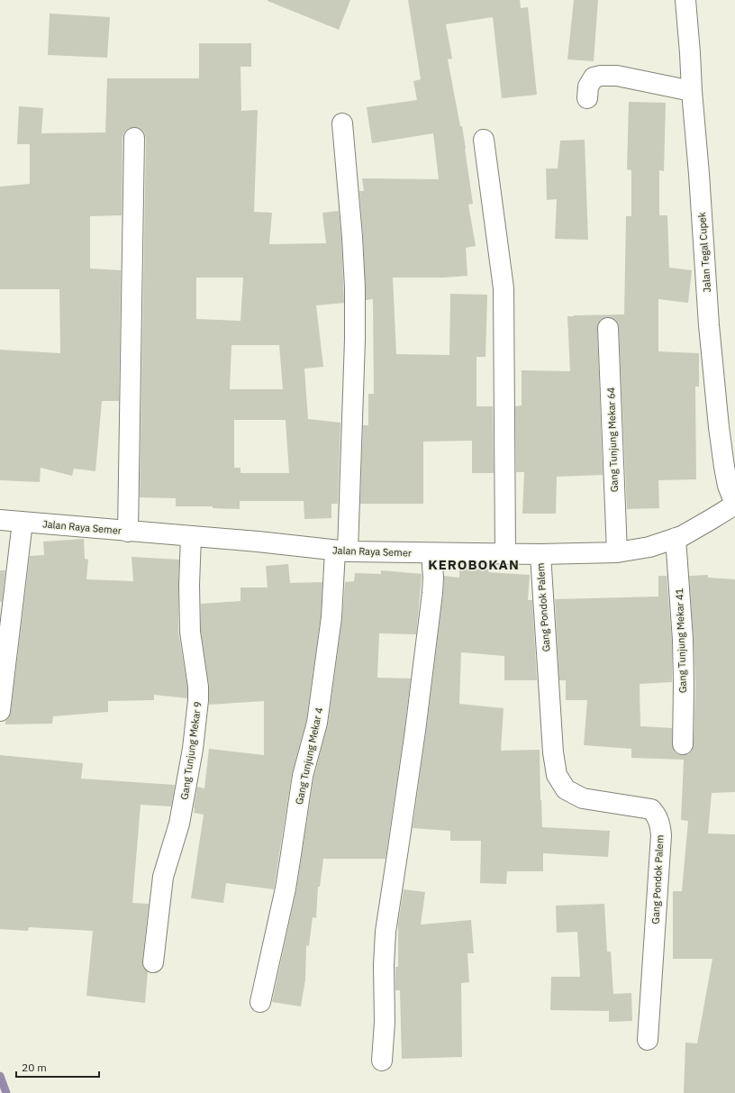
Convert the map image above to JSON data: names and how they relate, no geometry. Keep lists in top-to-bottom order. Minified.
{"streets":{"street":["Jalan Tegal Cupek","Gang Tunjung Mekar 64","Jalan Raya Semer","Gang Pondok Palem","Gang Tunjung Mekar 41","Gang Tunjung Mekar 9","Gang Tunjung Mekar 4"]},"crossings":[["Jalan Tegal Cupek","Jalan Raya Semer"],["Gang Tunjung Mekar 64","Jalan Raya Semer"],["Jalan Raya Semer","Gang Pondok Palem"],["Jalan Raya Semer","Gang Tunjung Mekar 41"],["Jalan Raya Semer","Gang Tunjung Mekar 9"],["Jalan Raya Semer","Gang Tunjung Mekar 4"]],"districts":["KEROBOKAN"],"scale_bar":"20 m"}
